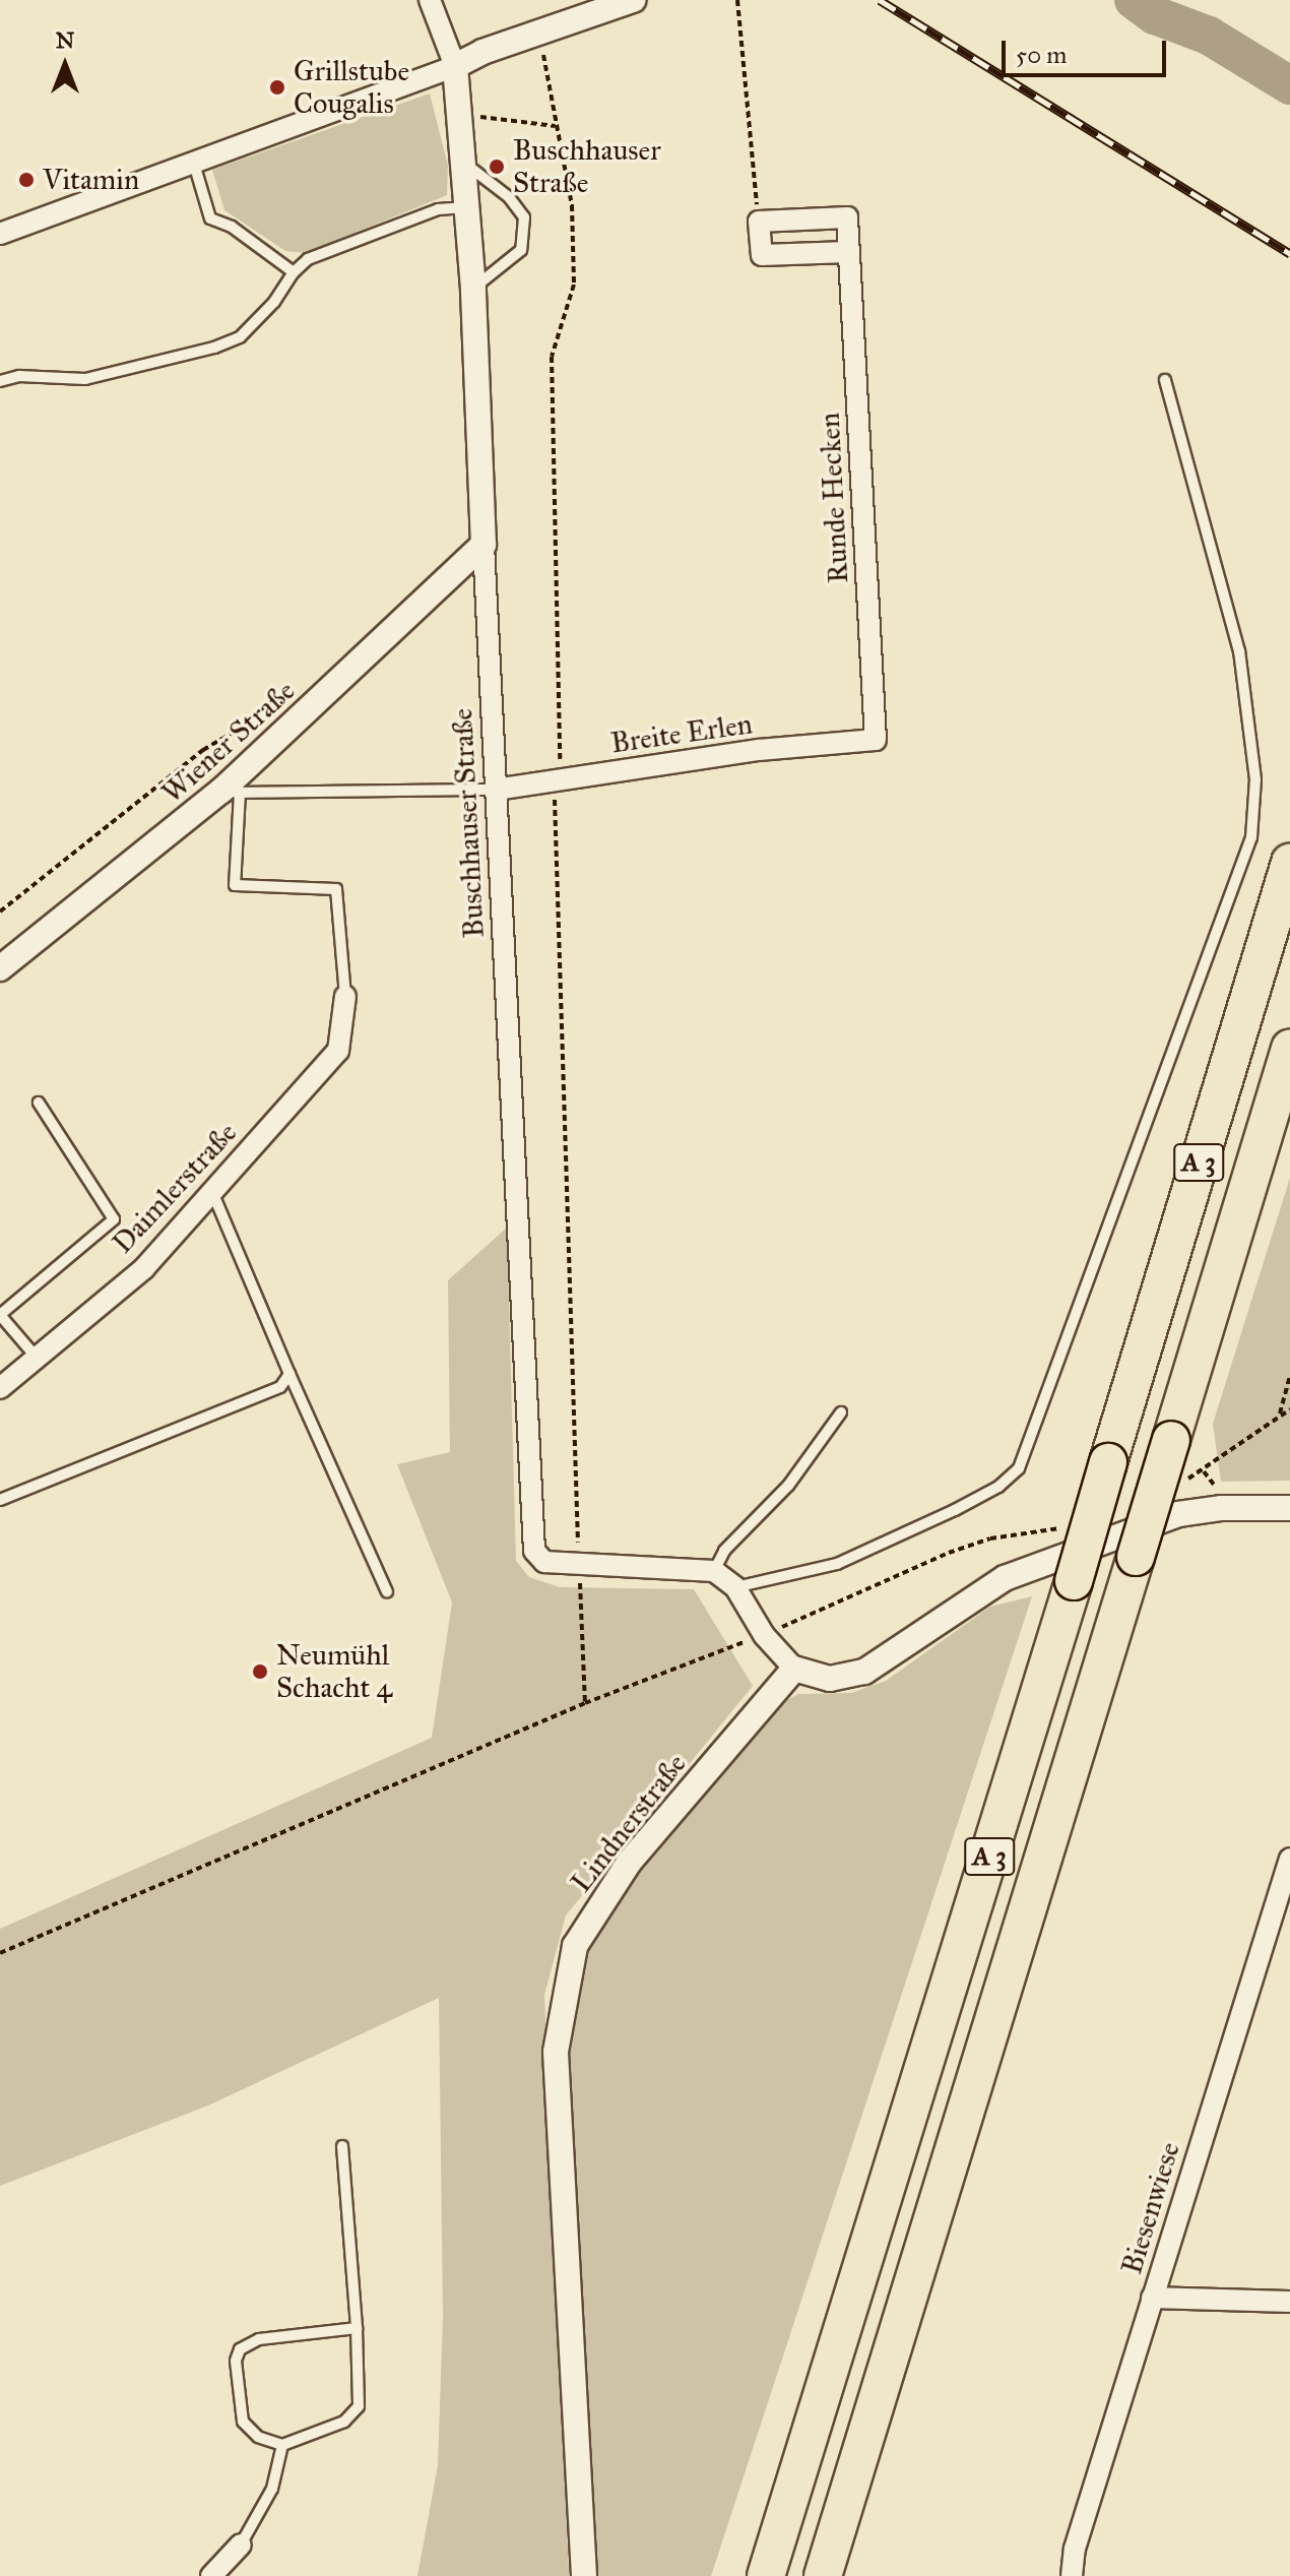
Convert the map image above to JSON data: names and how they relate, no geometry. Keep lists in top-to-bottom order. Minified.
{"streets":{"highway":["A 3"],"street":["Runde Hecken","Breite Erlen","Wiener Straße","Buschhauser Straße","Daimlerstraße","Lindnerstraße","Biesenwiese"]},"crossings":[["Runde Hecken","Breite Erlen"],["Breite Erlen","Buschhauser Straße"],["Wiener Straße","Buschhauser Straße"]],"places":["Grillstube Cougalis","Buschhauser Straße","Vitamin","Neumühl Schacht 4"],"scale_bar":"50 m","north":"top"}
